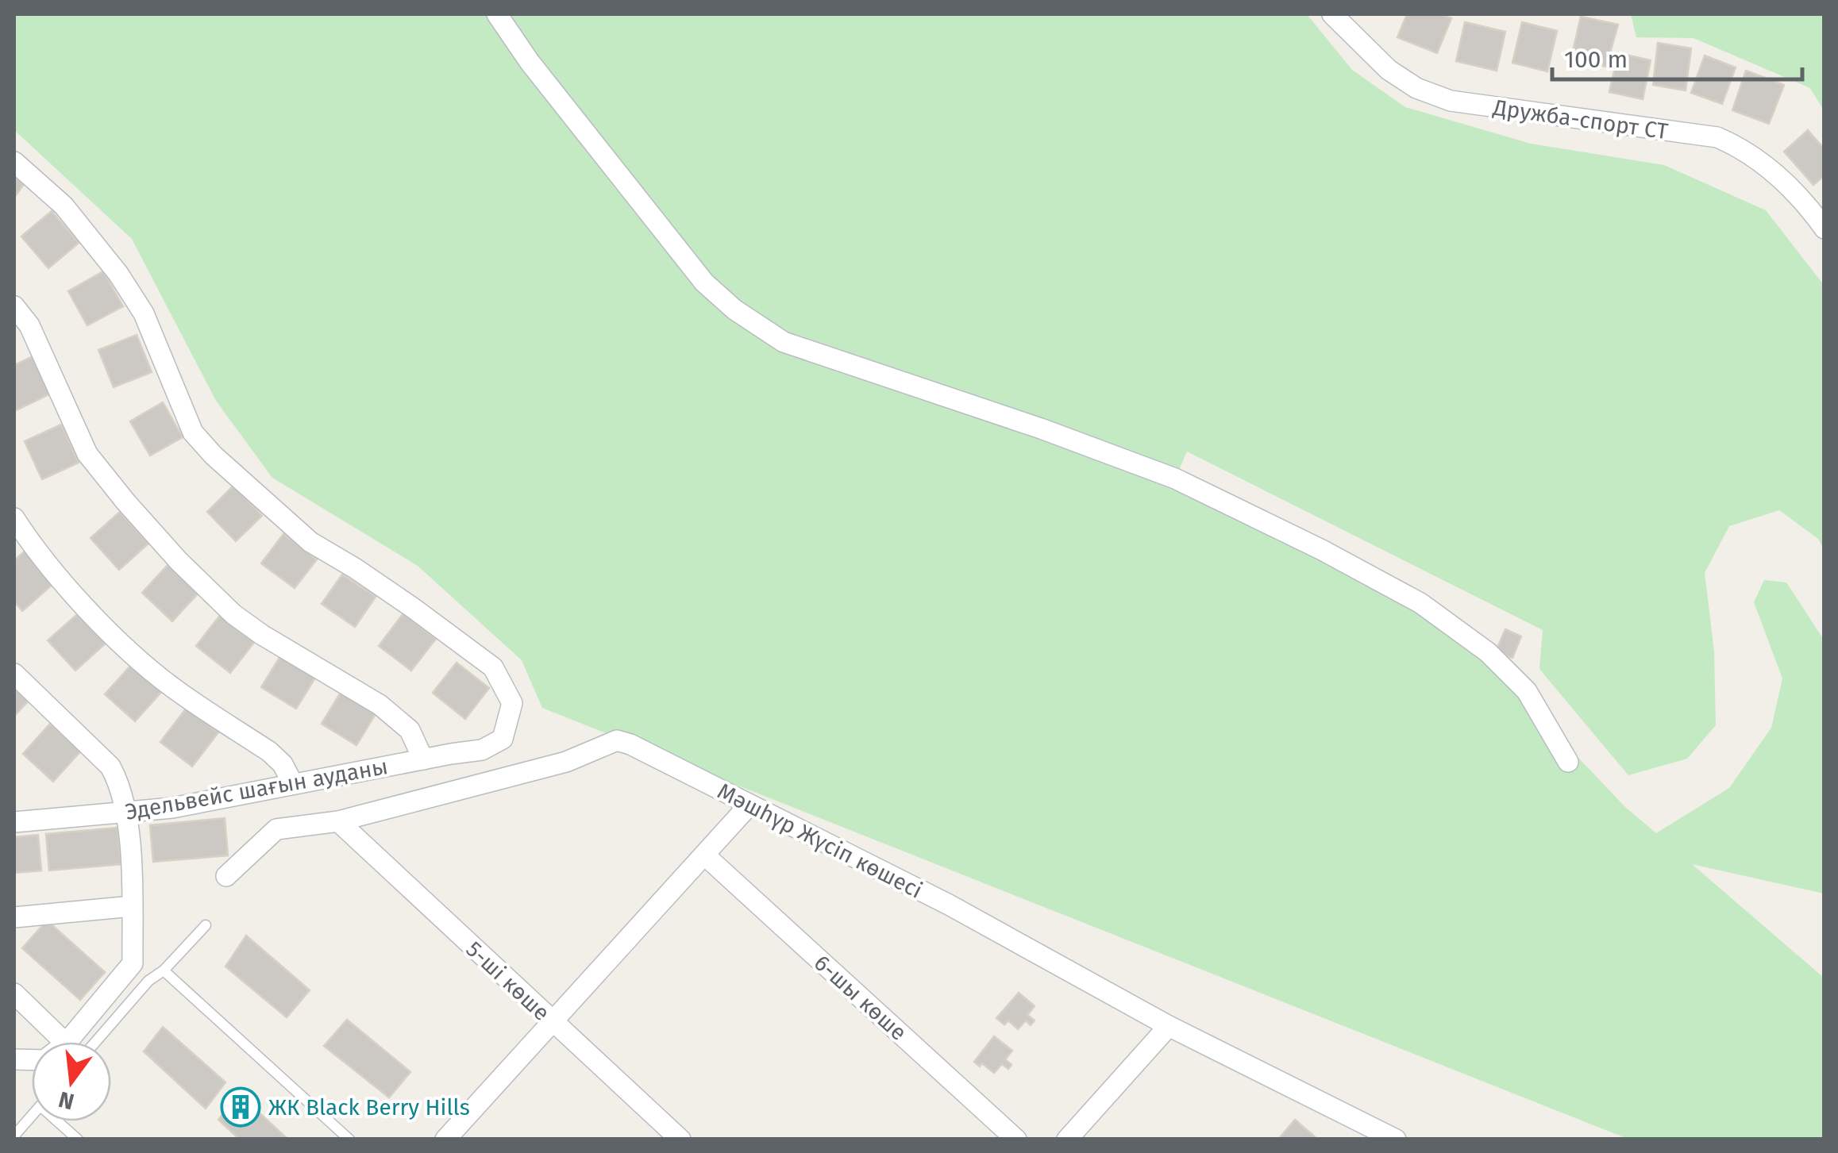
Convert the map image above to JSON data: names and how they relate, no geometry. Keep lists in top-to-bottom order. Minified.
{"streets":{"street":["Дружба-спорт СТ","Эдельвейс шағын ауданы","Мәшhүр Жүсіп көшесі","5-ші көше","6-шы көше"]},"crossings":[["Мәшhүр Жүсіп көшесі","5-ші көше"]],"places":{"building":["ЖК Black Berry Hills"]},"scale_bar":"100 m","north":"bottom"}
